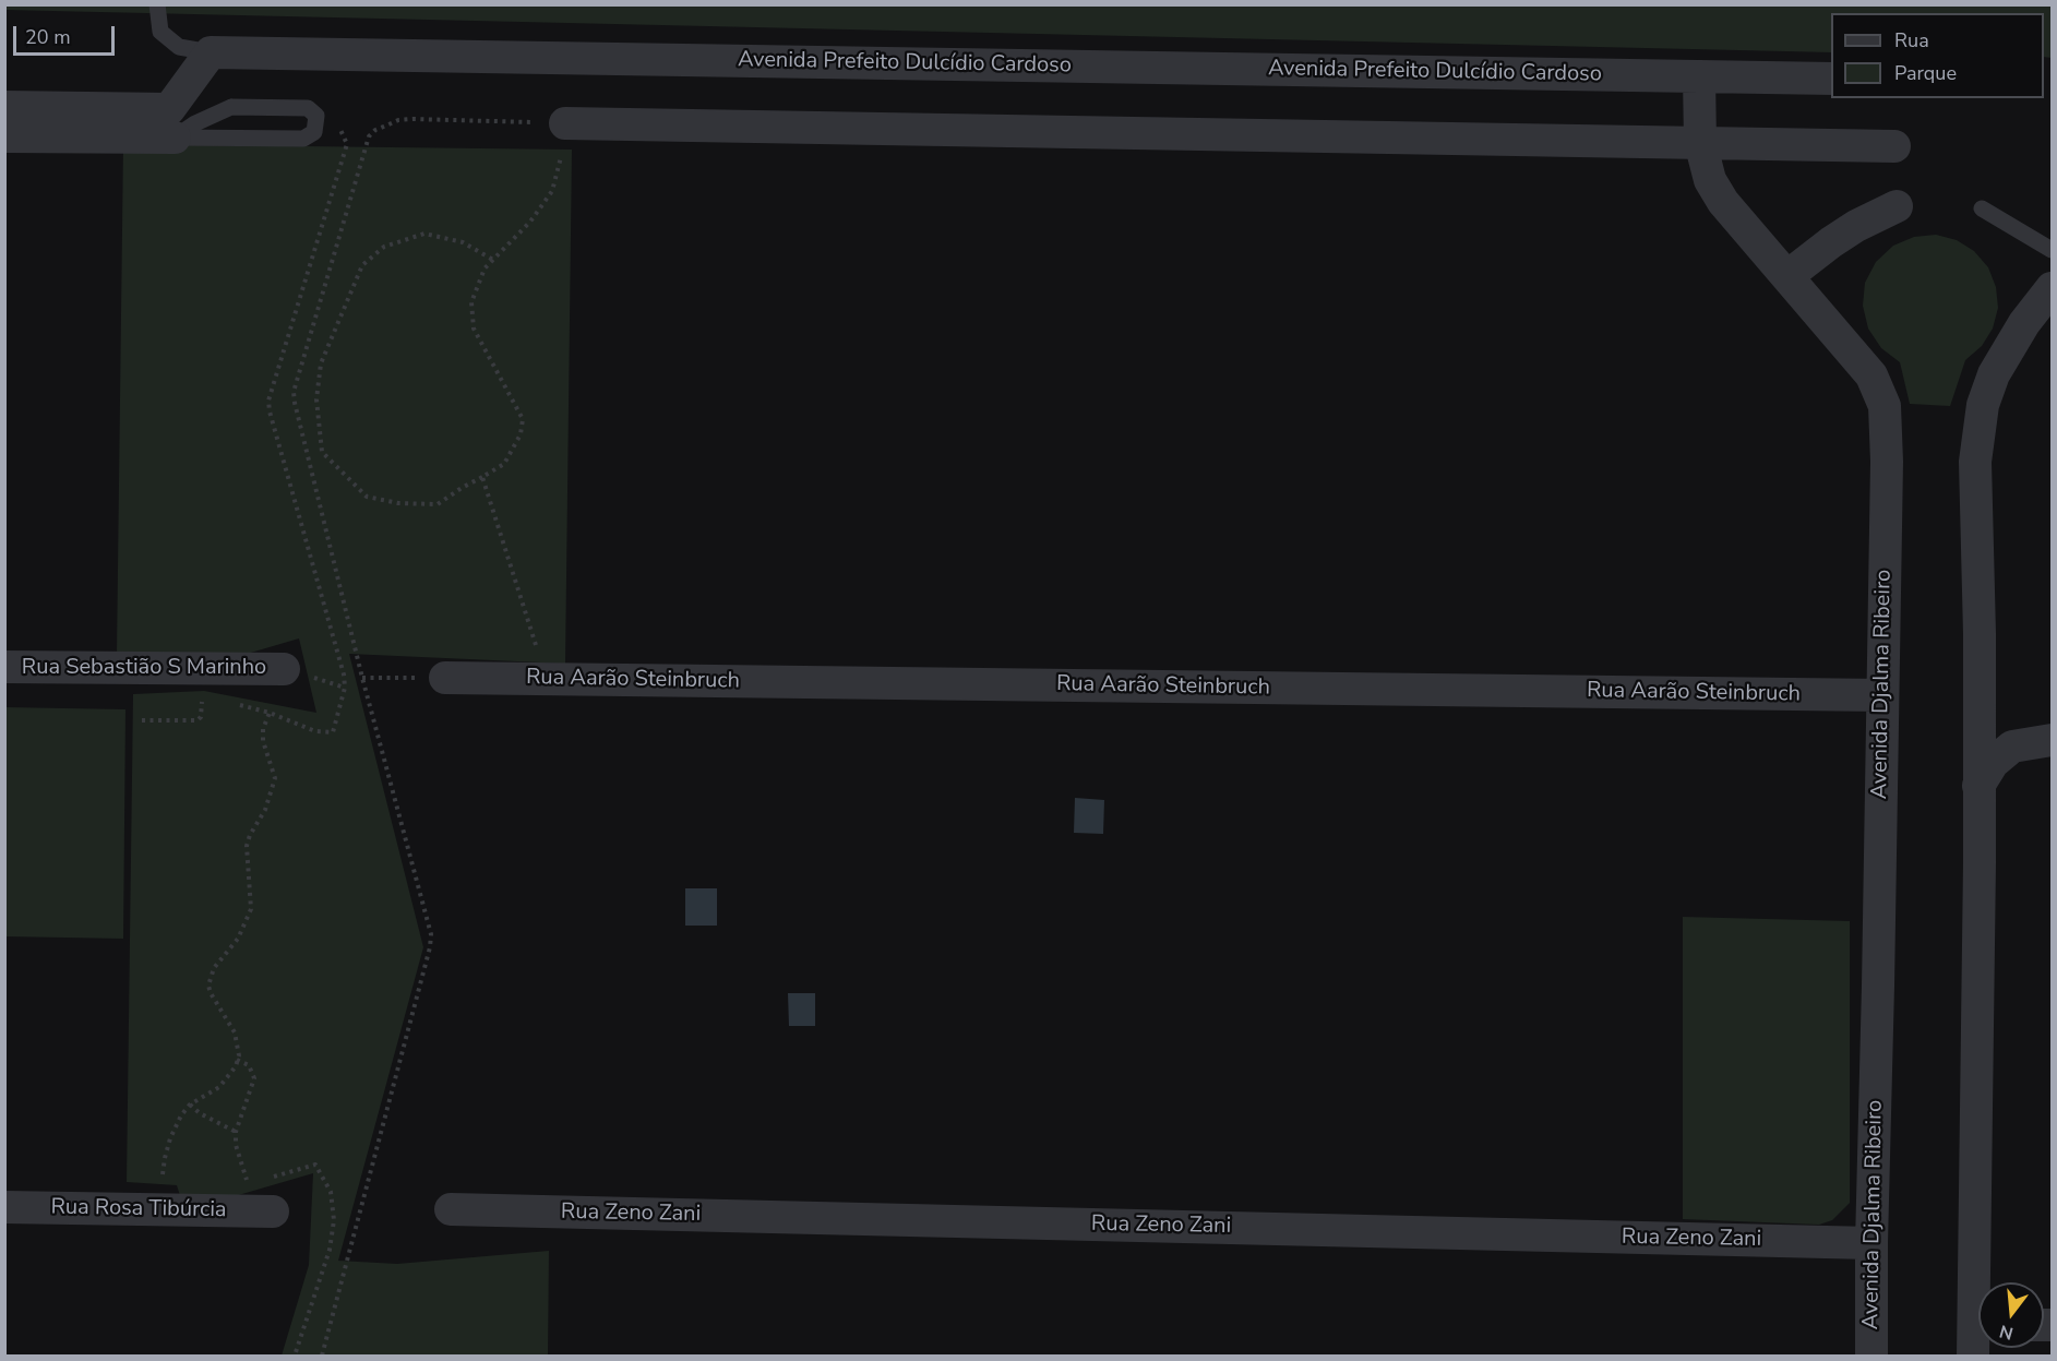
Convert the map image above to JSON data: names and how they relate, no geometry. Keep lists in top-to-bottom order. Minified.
{"streets":{"street":["Avenida Prefeito Dulcídio Cardoso","Rua Sebastião S Marinho","Rua Aarão Steinbruch","Avenida Djalma Ribeiro","Rua Rosa Tibúrcia","Rua Zeno Zani"]},"crossings":[["Avenida Prefeito Dulcídio Cardoso","Avenida Djalma Ribeiro"],["Rua Aarão Steinbruch","Avenida Djalma Ribeiro"],["Avenida Djalma Ribeiro","Rua Zeno Zani"]],"legend":["Rua","Parque"],"scale_bar":"20 m","north":"bottom"}
